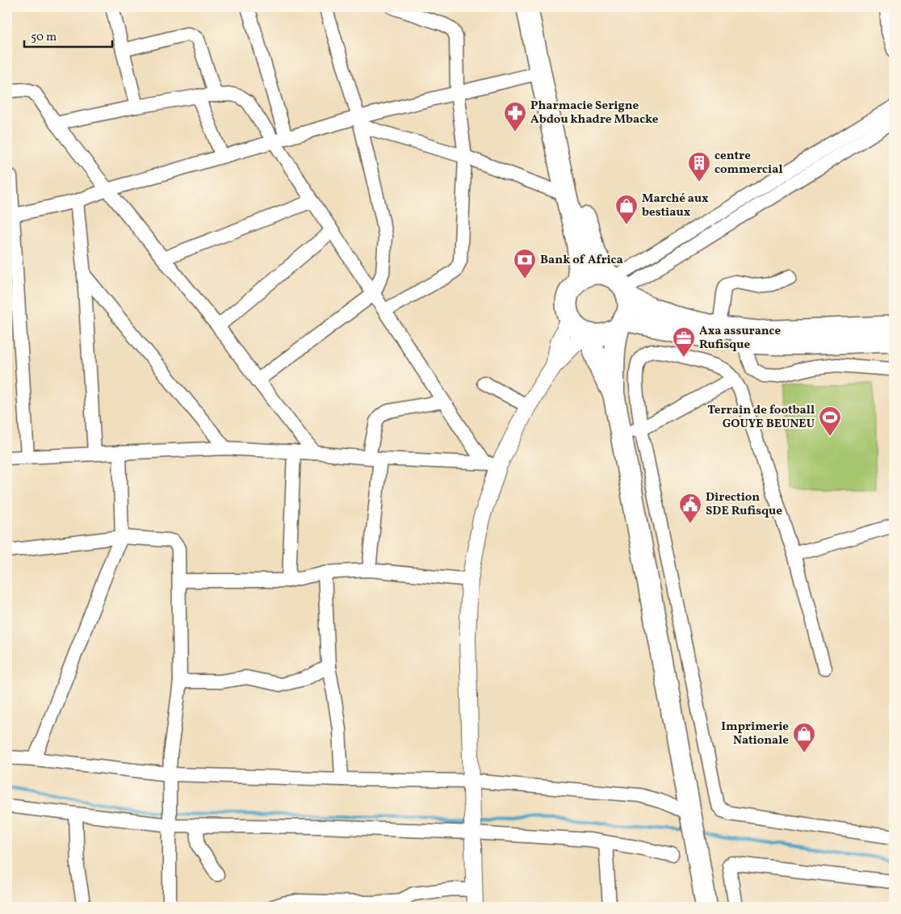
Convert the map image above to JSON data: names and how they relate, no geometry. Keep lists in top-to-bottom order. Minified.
{"places":{"pharmacy":["Pharmacie Serigne Abdou khadre Mbacke"],"building":["centre commercial"],"shop":["Marché aux bestiaux","Imprimerie Nationale"],"bank":["Bank of Africa"],"office":["Axa assurance Rufisque"],"sports":["Terrain de football GOUYE BEUNEU"],"public building":["Direction SDE Rufisque"]},"scale_bar":"50 m"}
